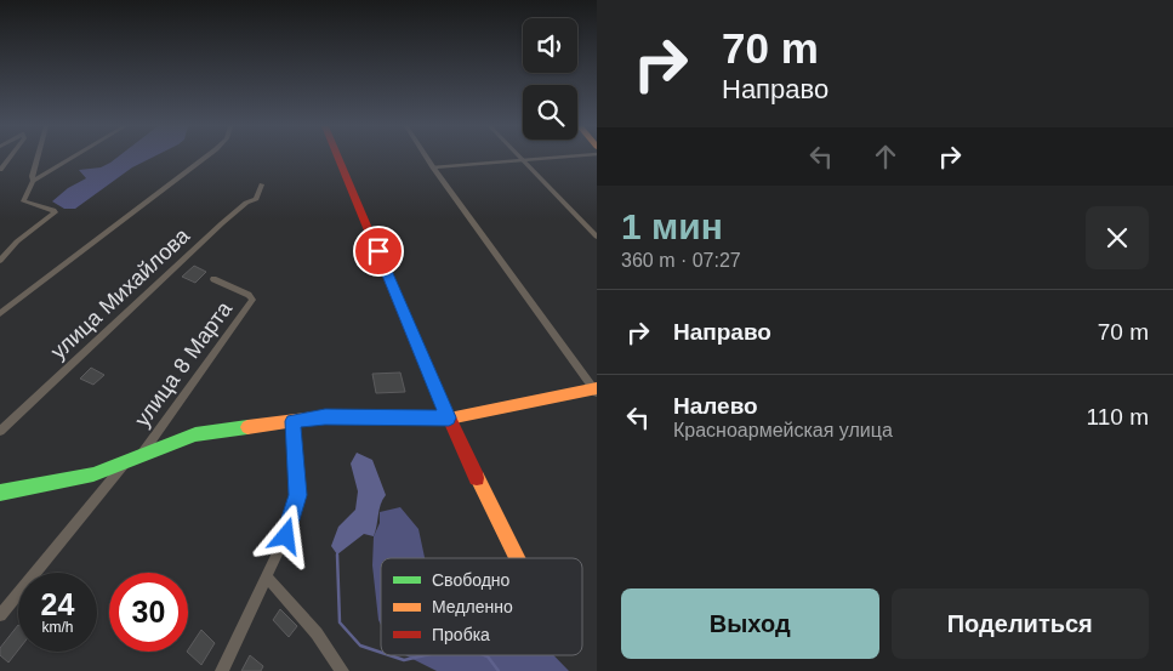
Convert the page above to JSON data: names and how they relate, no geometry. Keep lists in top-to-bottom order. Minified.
{"streets":{"street":["улица Михайлова","улица 8 Марта"]},"legend":["Свободно","Медленно","Пробка"],"page":{"turn":["70 m","Направо"],"heading":["1 мин","360 m · 07:27"],"list":[{"name":"Направо","value":"70 m"},{"name":"Налево","note":"Красноармейская улица","value":"110 m"}],"speed":"24 km/h","limit":"30","buttons":["Выход","Поделиться"]}}
